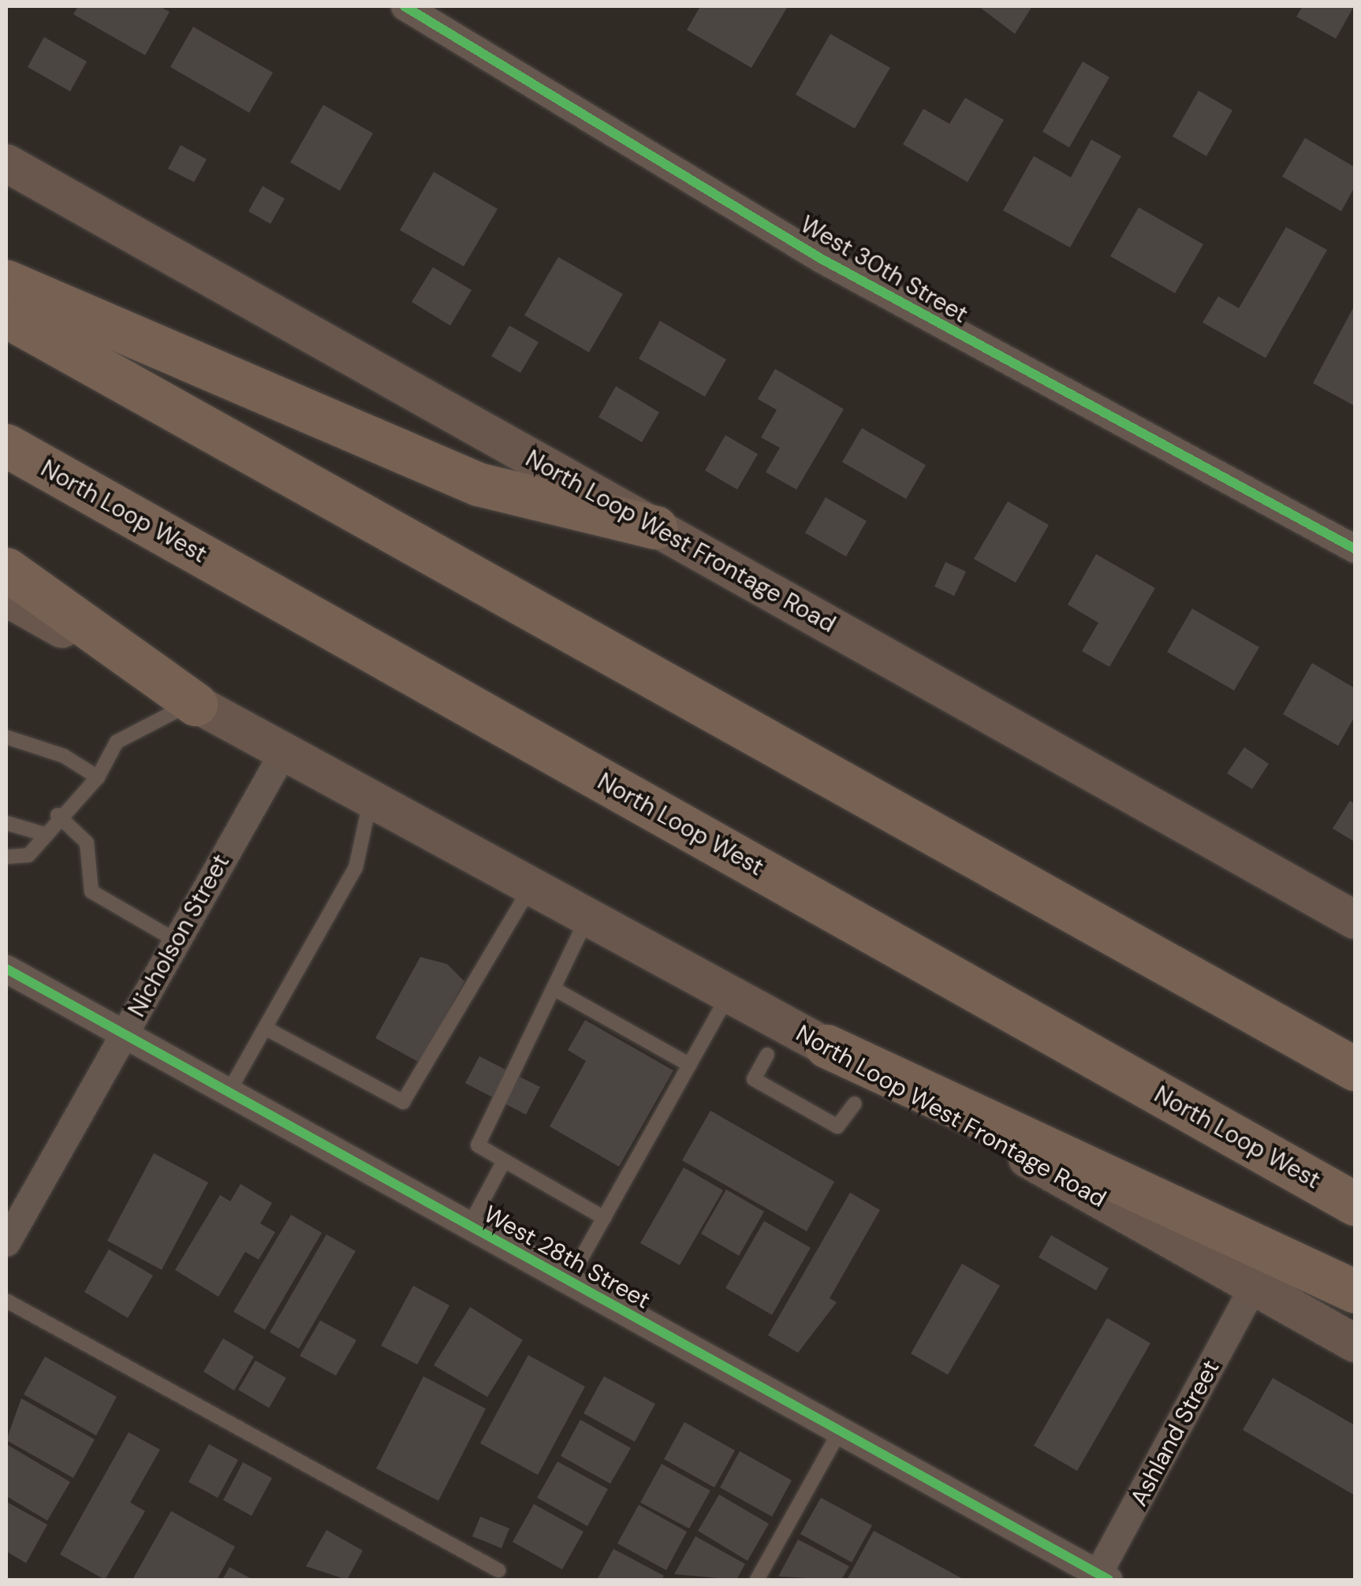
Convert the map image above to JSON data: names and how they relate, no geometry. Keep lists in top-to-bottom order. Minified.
{"streets":{"highway":["North Loop West"],"main road":["North Loop West Frontage Road"],"street":["West 30th Street","Nicholson Street","West 28th Street","Ashland Street"]},"crossings":[["North Loop West Frontage Road","Nicholson Street"],["North Loop West Frontage Road","Ashland Street"],["Nicholson Street","West 28th Street"],["West 28th Street","Ashland Street"]]}
